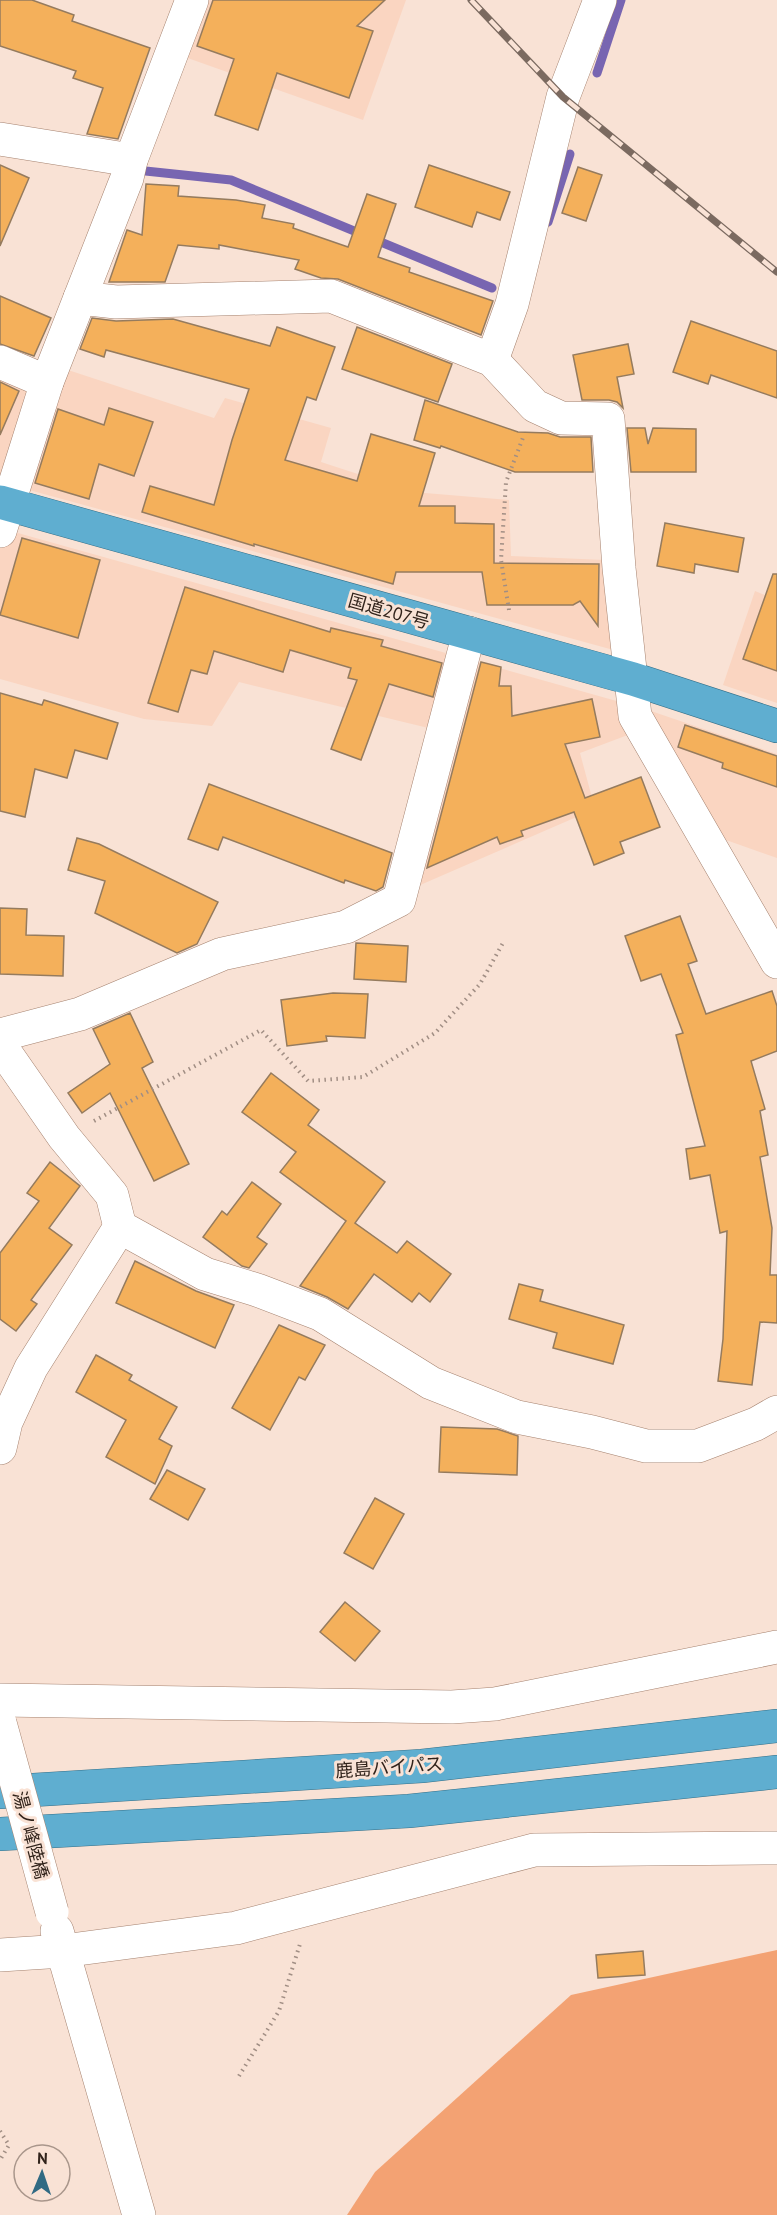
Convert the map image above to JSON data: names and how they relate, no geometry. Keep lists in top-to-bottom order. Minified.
{"streets":{"highway":["国道207号","鹿島バイパス"],"street":["湯ノ峰陸橋"]},"north":"top"}
